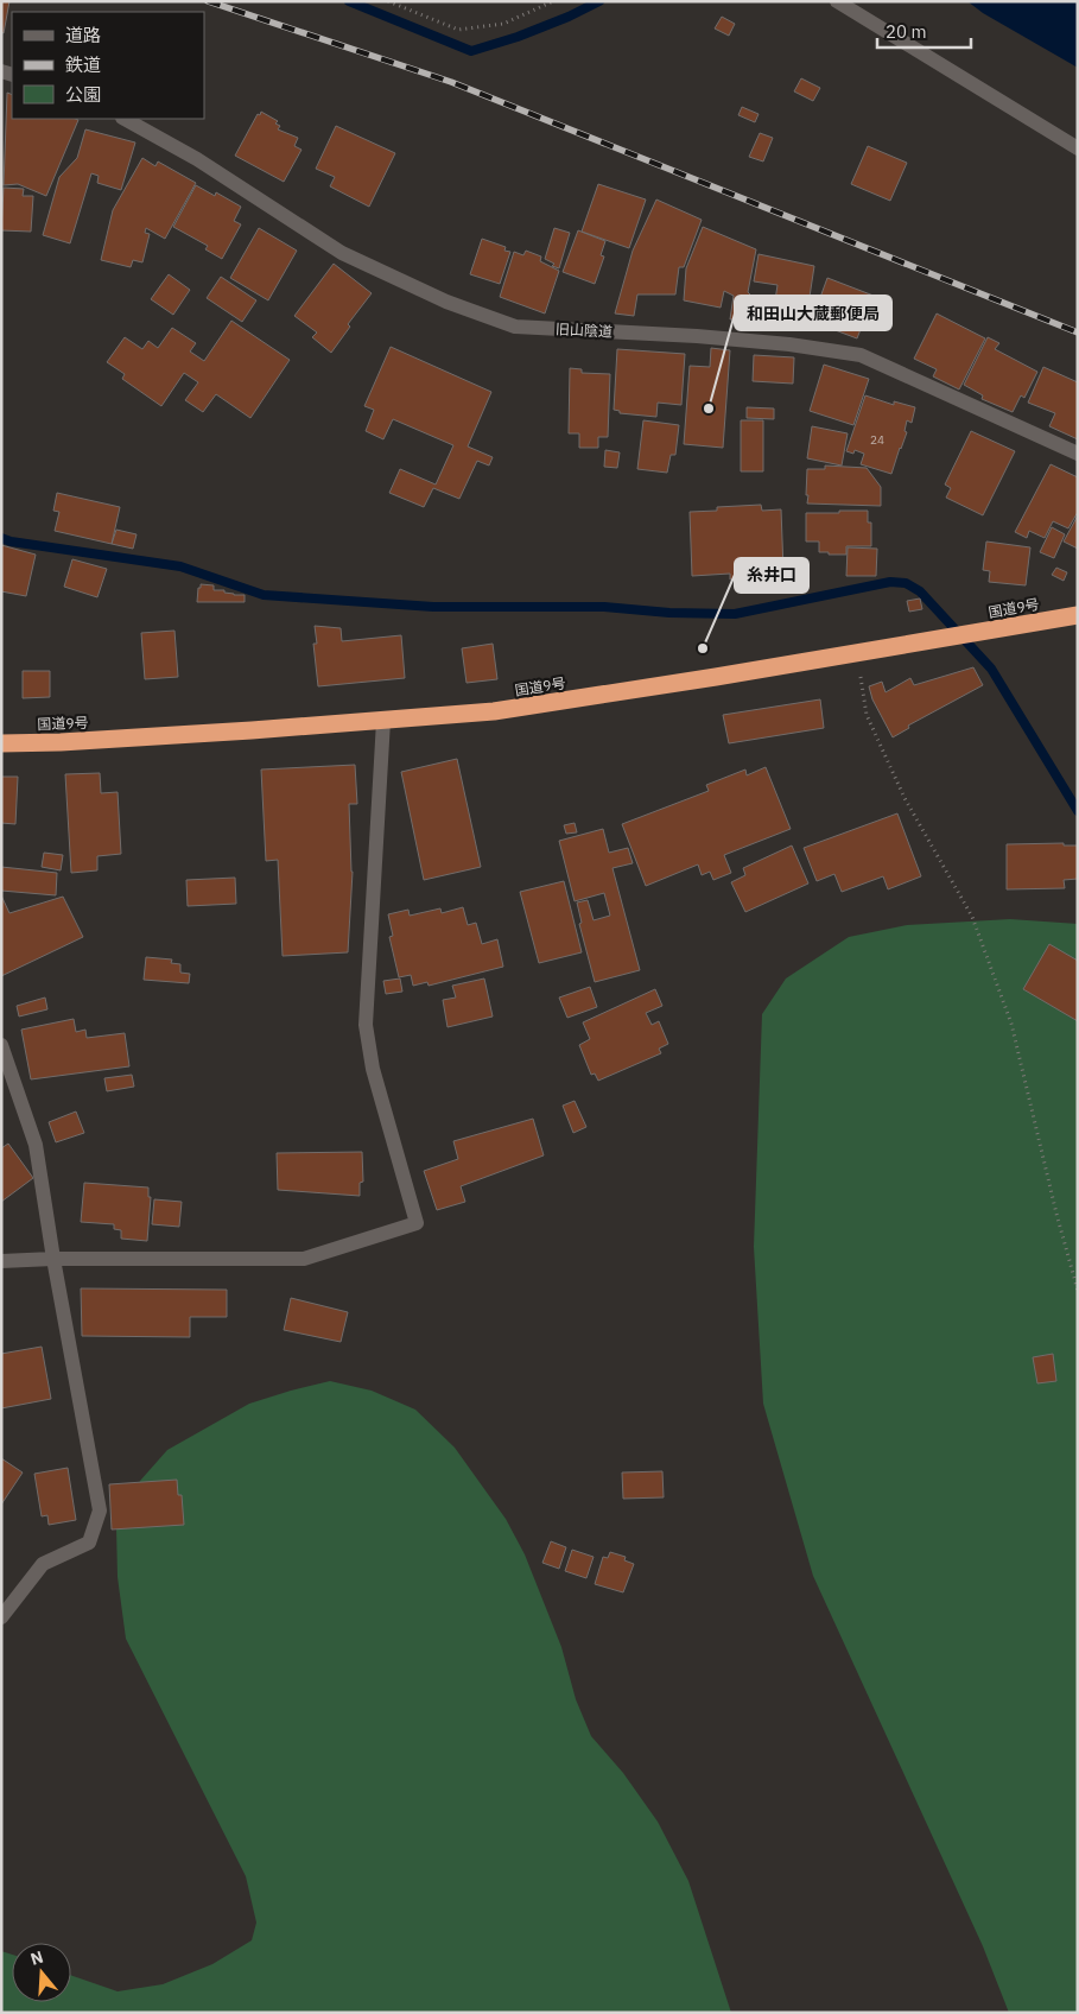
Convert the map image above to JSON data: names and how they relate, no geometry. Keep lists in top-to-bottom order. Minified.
{"streets":{"highway":["国道9号"],"street":["旧山陰道"]},"places":["和田山大蔵郵便局","糸井口"],"house_numbers":["24"],"legend":["道路","鉄道","公園"],"scale_bar":"20 m","north":"top"}
